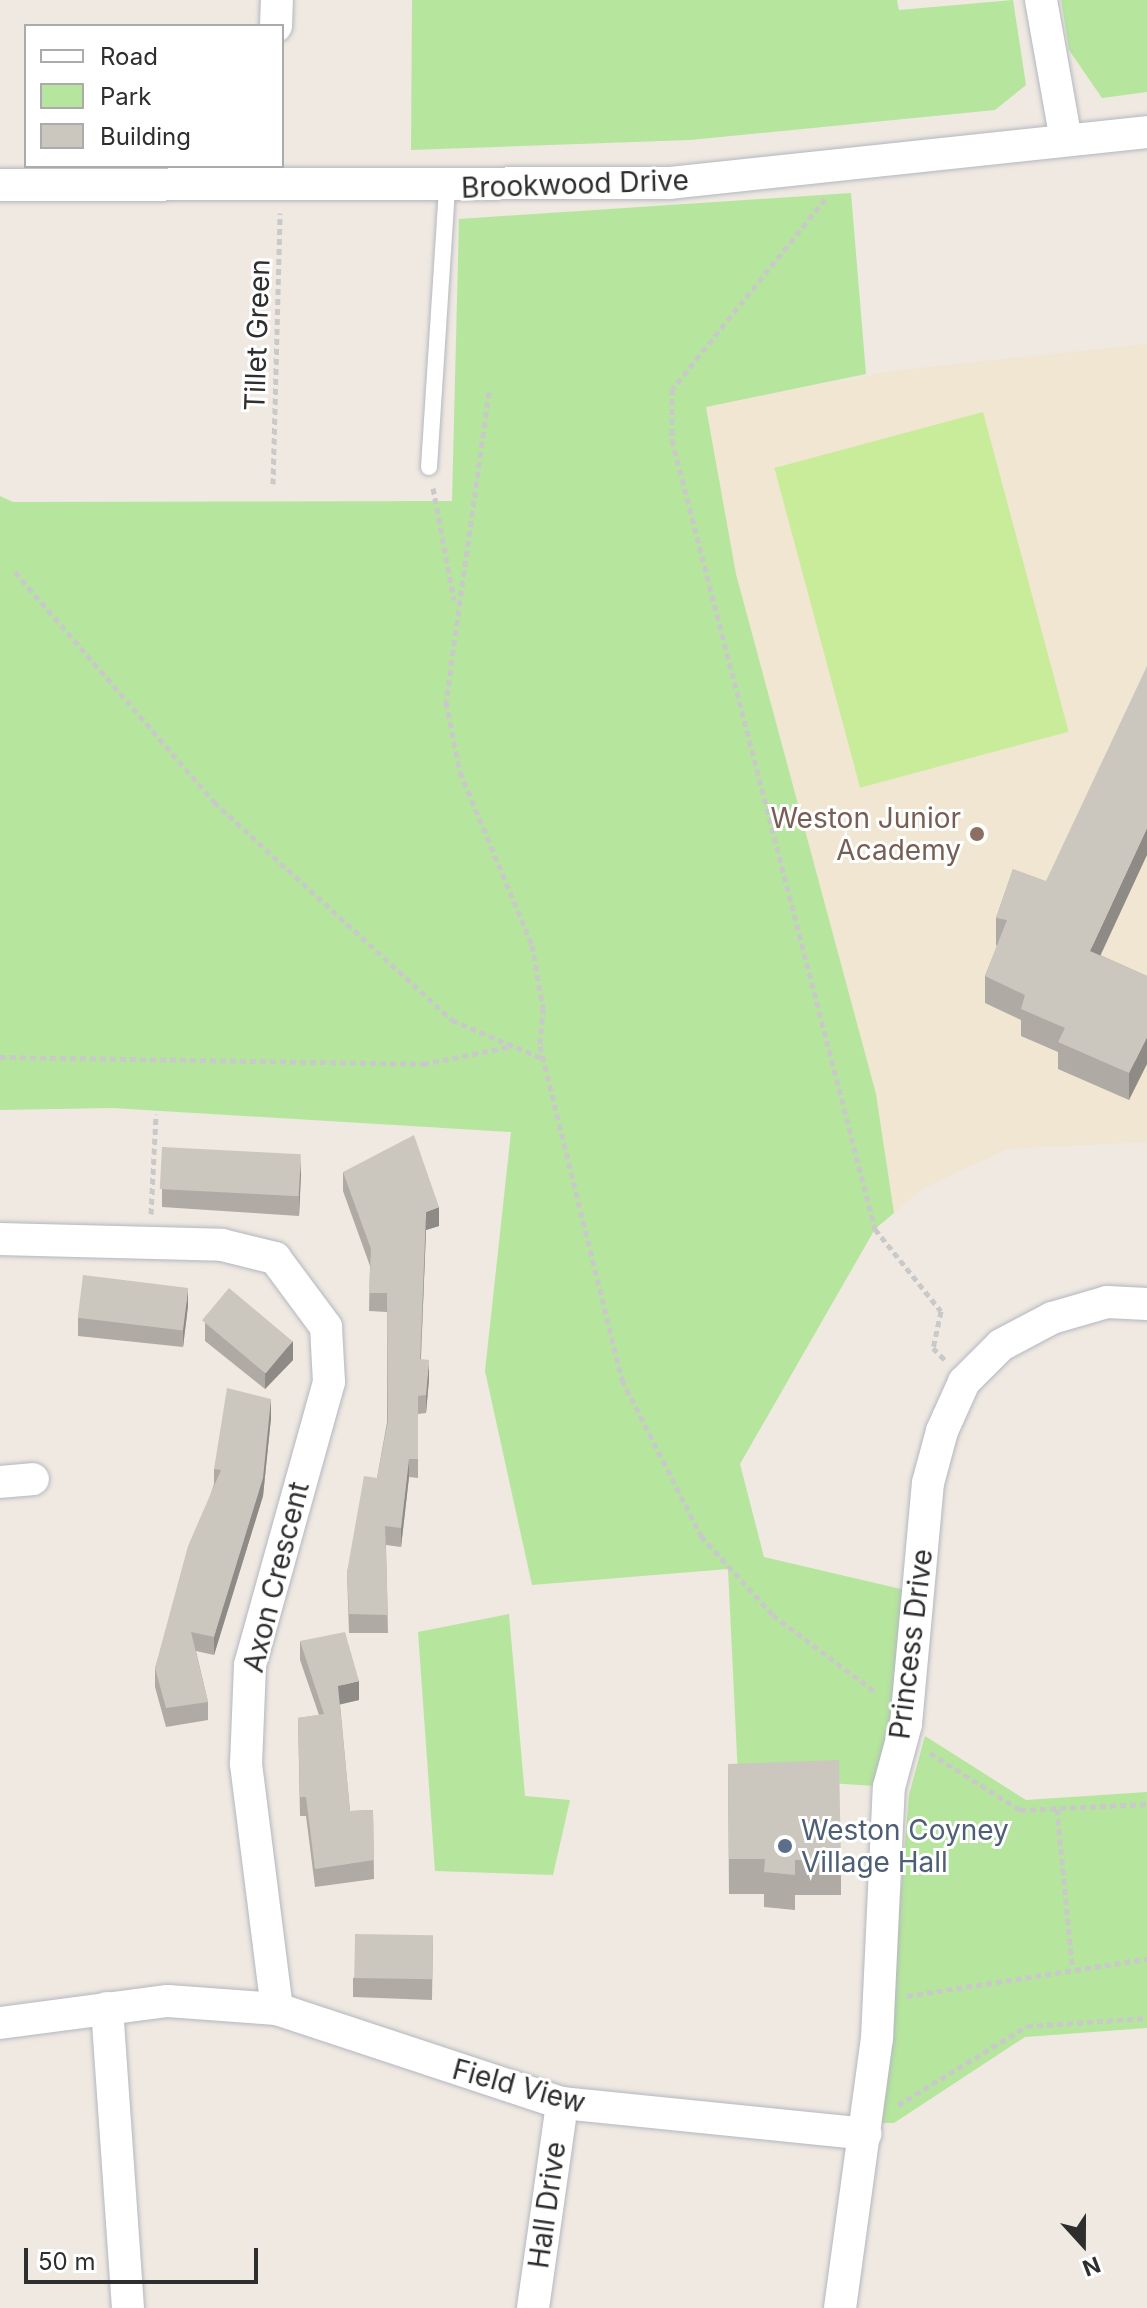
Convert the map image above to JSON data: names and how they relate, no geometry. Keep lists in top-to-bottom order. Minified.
{"streets":{"street":["Brookwood Drive","Axon Crescent","Princess Drive","Field View","Hall Drive"],"path":["Tillet Green"]},"crossings":[["Brookwood Drive","Tillet Green"],["Axon Crescent","Field View"],["Princess Drive","Field View"],["Field View","Hall Drive"]],"places":["Weston Junior Academy","Weston Coyney Village Hall"],"legend":["Road","Park","Building"],"scale_bar":"50 m","north":"bottom"}
